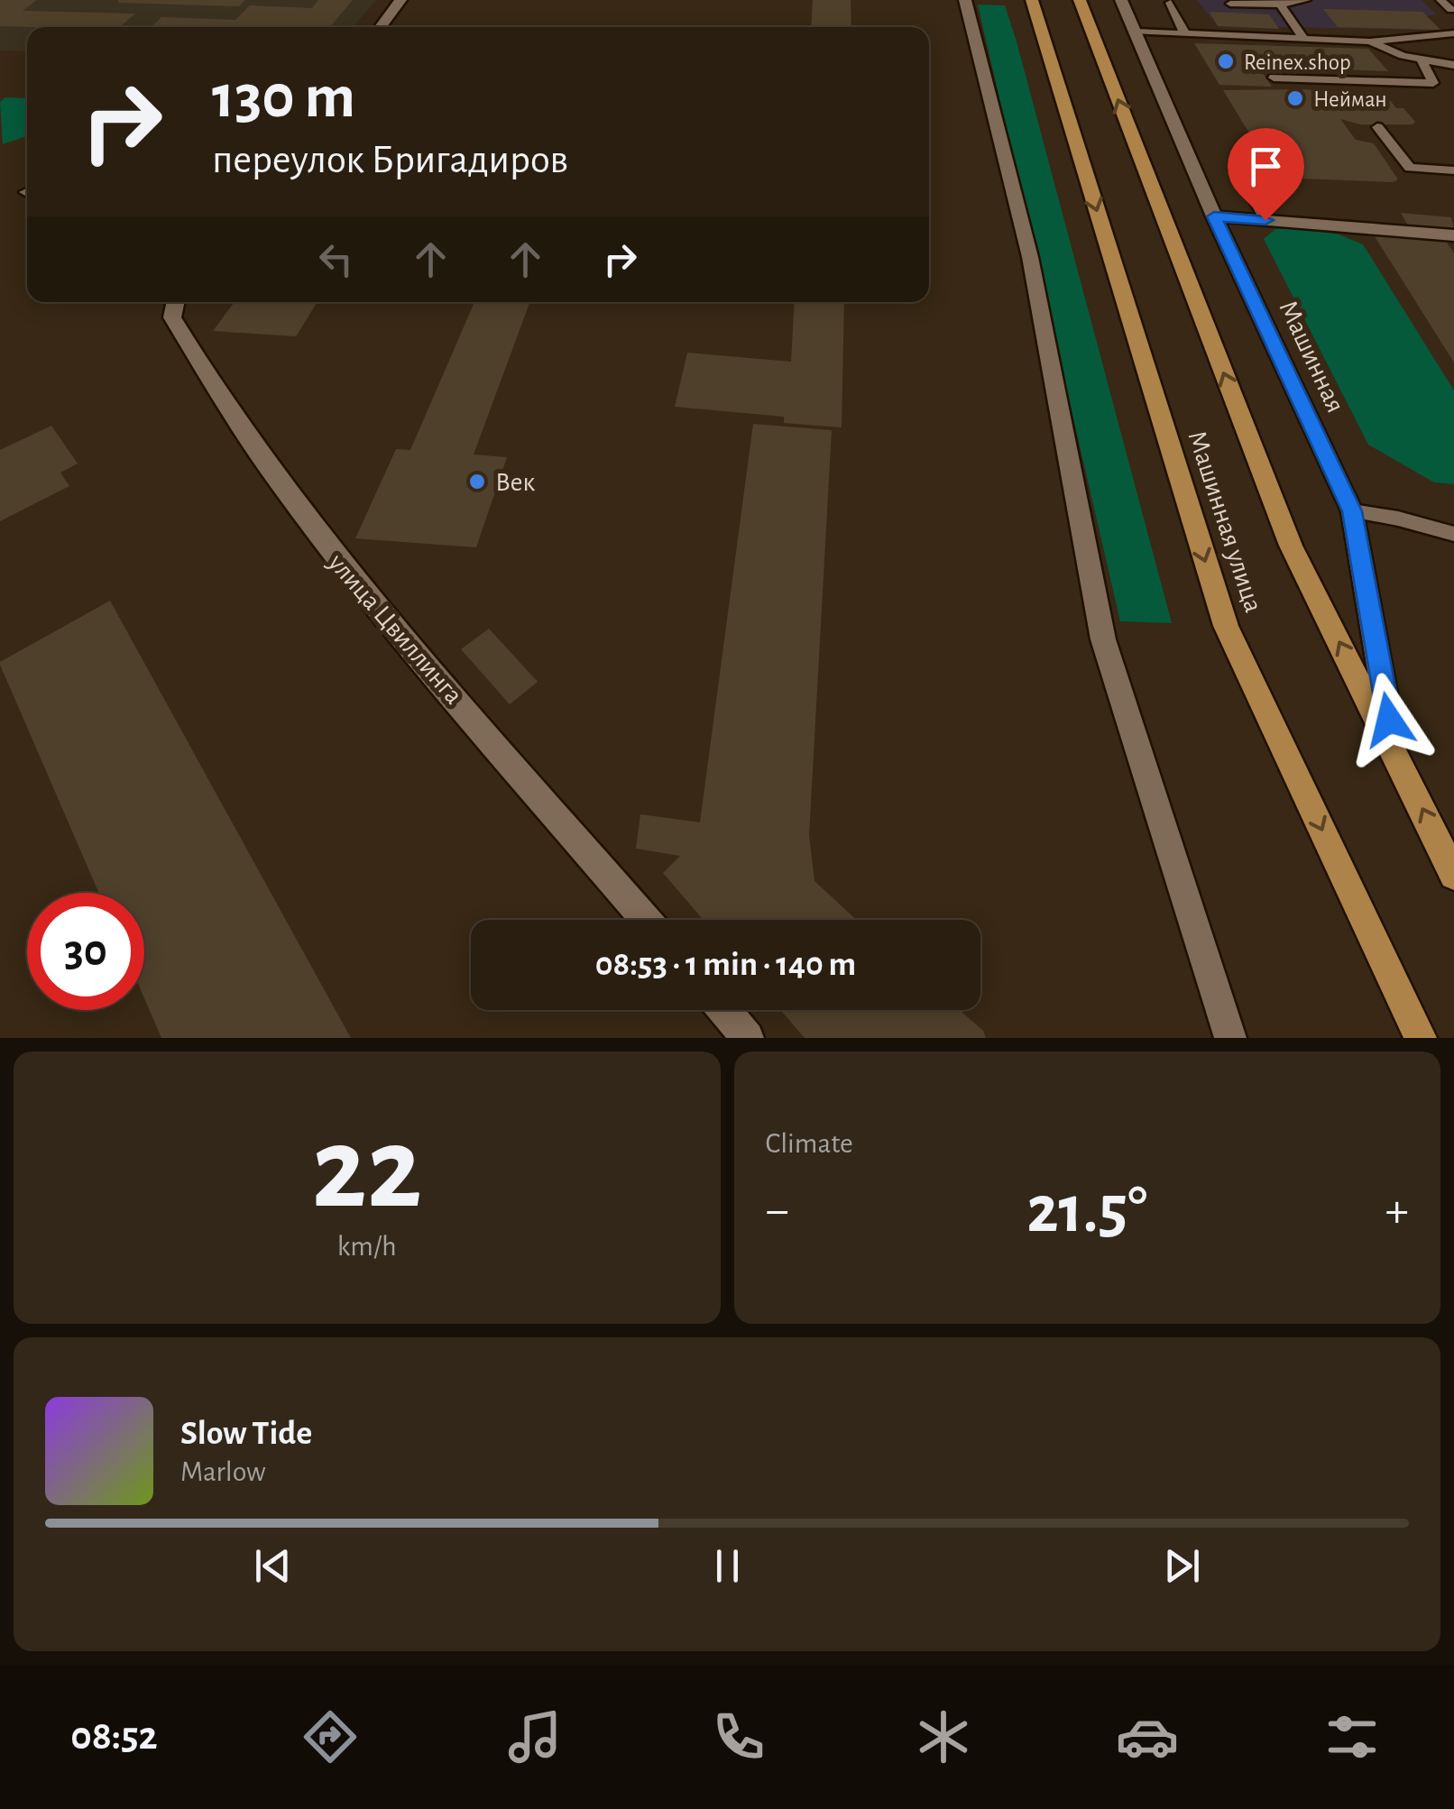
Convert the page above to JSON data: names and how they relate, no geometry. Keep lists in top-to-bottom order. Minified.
{"streets":{"main road":["Машинная улица"],"street":["Машинная","улица Цвиллинга"]},"crossings":[["Машинная","Машинная улица"]],"places":["Reinex.shop","Нейман","Век"],"page":{"turn":["130 m","переулок Бригадиров"],"limit":"30","trip":"08:53 · 1 min · 140 m","tile":[["22","km/h"],"Climate"],"heat":["−","21.5°","+"],"song":["Slow Tide","Marlow"],"tabs":"08:52"}}
